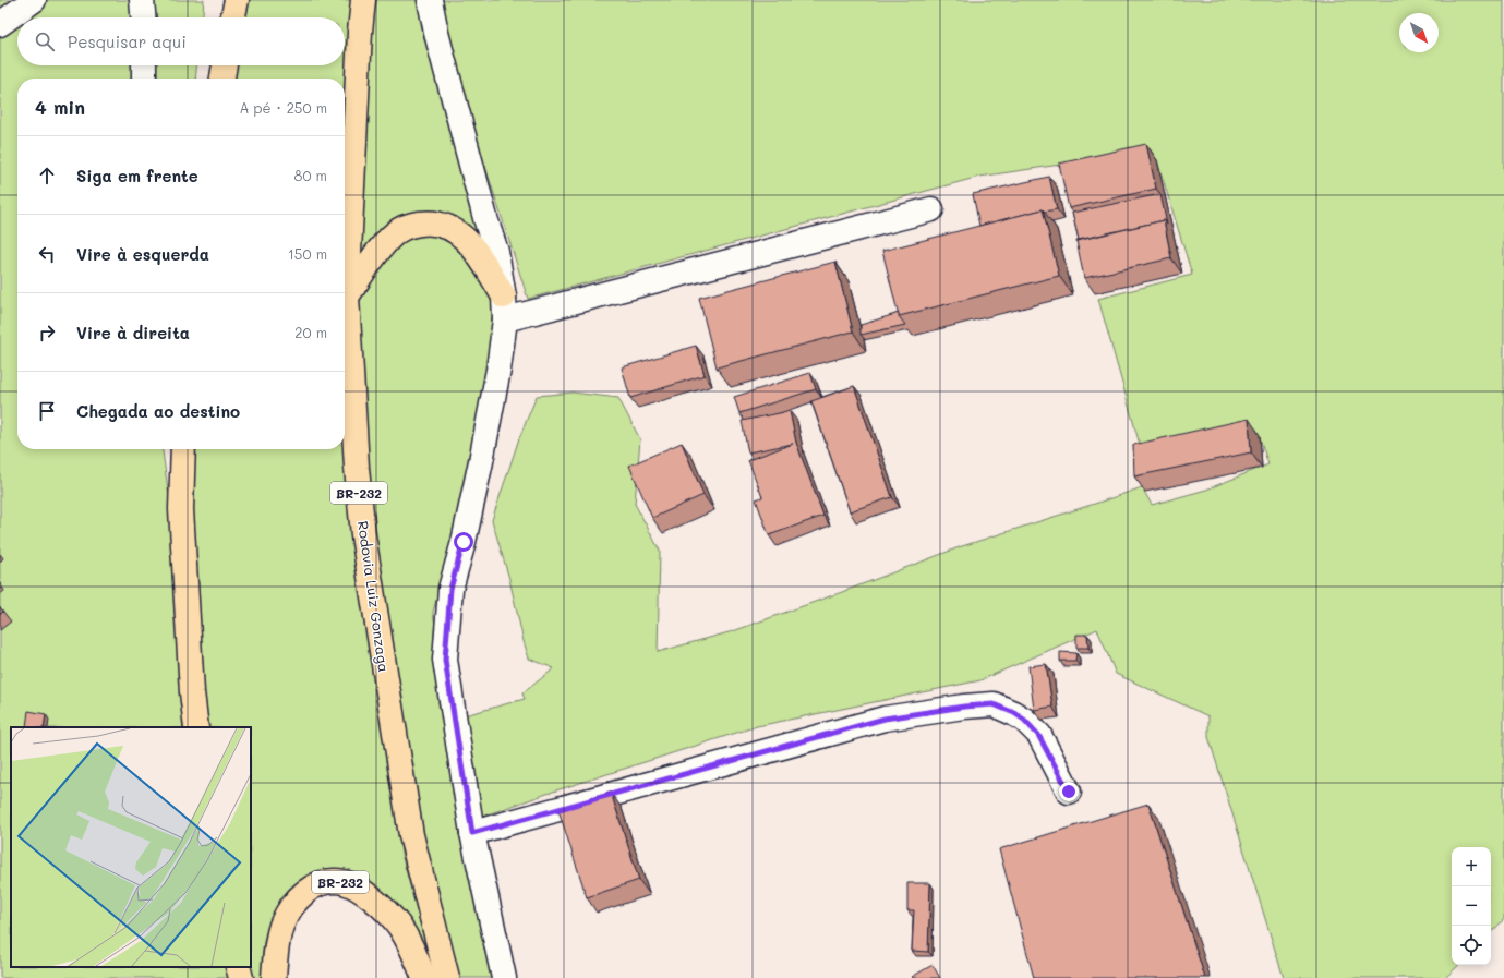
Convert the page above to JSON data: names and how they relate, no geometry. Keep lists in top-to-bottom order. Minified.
{"streets":{"highway":["BR-232","Rodovia Luiz Gonzaga"]},"north":"bottom right","page":{"search":"Pesquisar aqui","heading":["4 min","A pé · 250 m"],"list":[["Siga em frente","80 m"],["Vire à esquerda","150 m"],["Vire à direita","20 m"],"Chegada ao destino"],"map_buttons":["+","−"]}}
